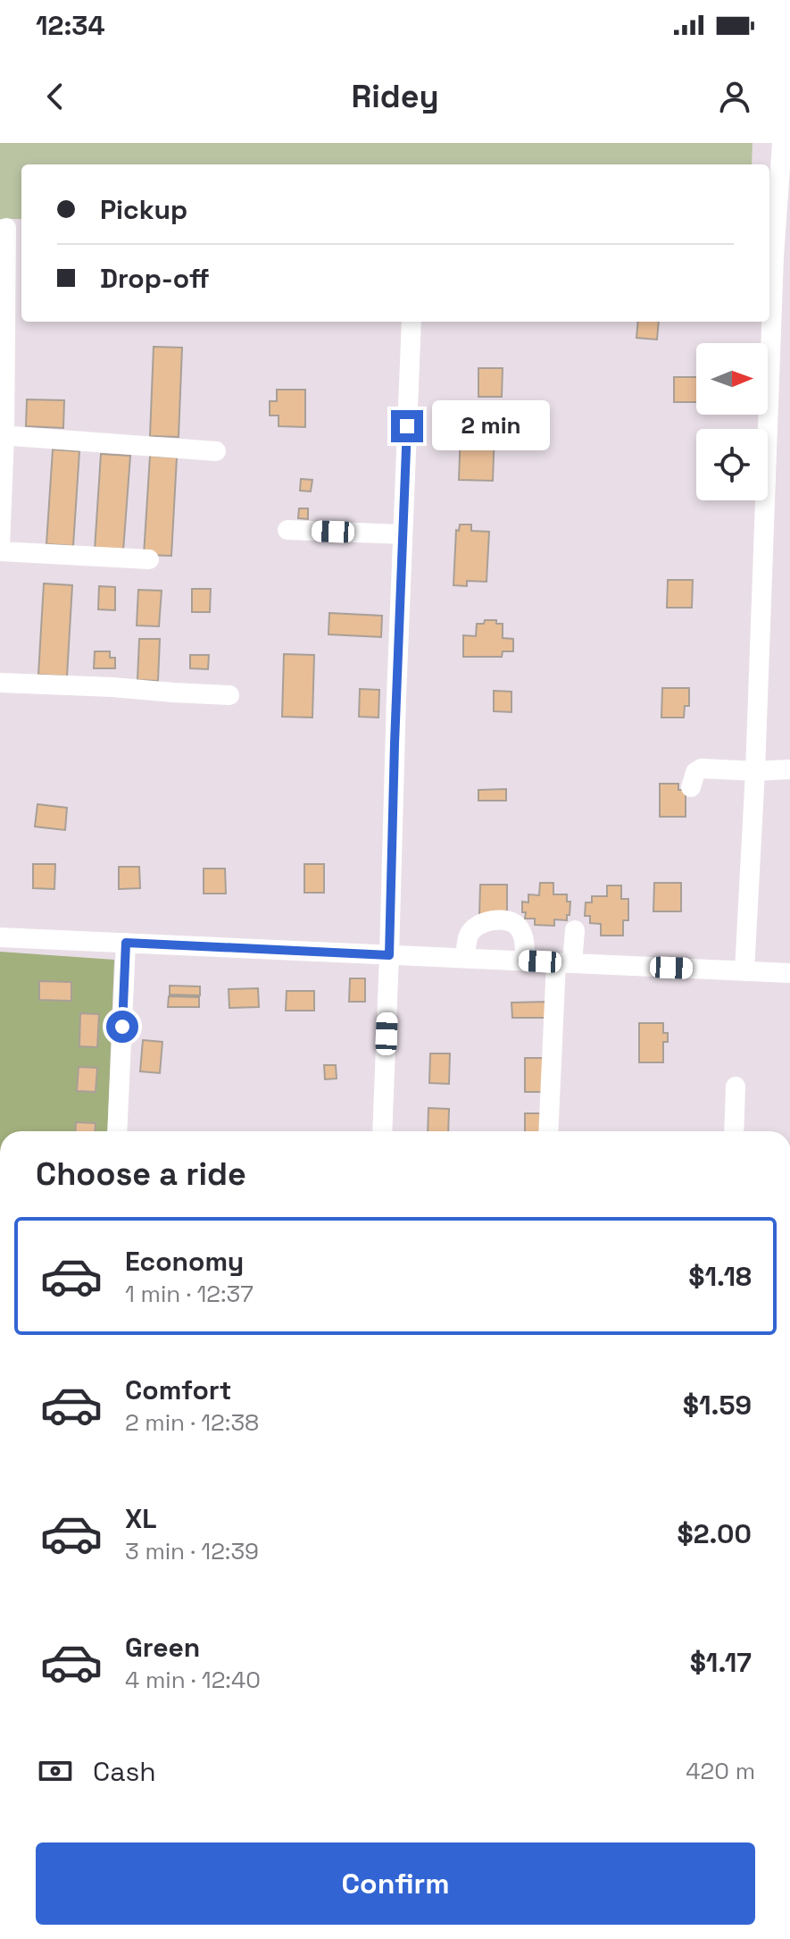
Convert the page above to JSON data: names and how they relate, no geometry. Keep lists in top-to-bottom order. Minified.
{"north":"right","page":{"status":"12:34","header":"Ridey","banner":["Pickup","Drop-off"],"bubble":"2 min","heading":"Choose a ride","list":[{"name":"Economy","note":"1 min · 12:37","value":"$1.18"},{"name":"Comfort","note":"2 min · 12:38","value":"$1.59"},{"name":"XL","note":"3 min · 12:39","value":"$2.00"},{"name":"Green","note":"4 min · 12:40","value":"$1.17"}],"pay":["Cash","420 m"],"buttons":"Confirm"}}
